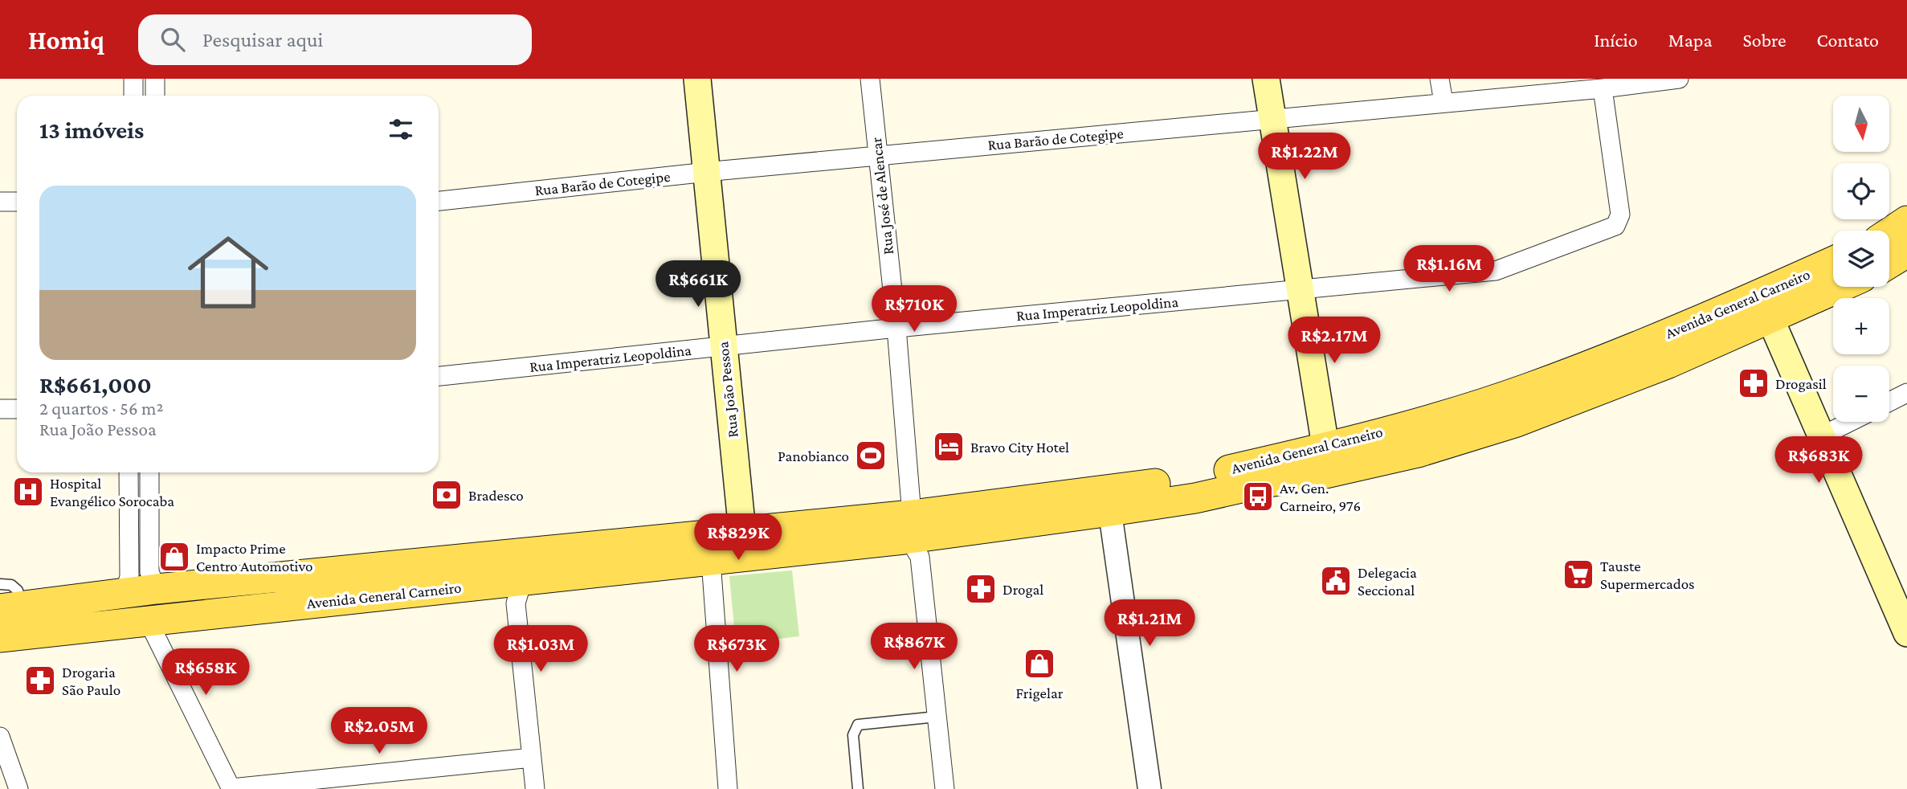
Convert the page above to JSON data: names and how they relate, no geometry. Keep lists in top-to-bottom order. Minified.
{"streets":{"main road":["Avenida General Carneiro","Rua João Pessoa"],"street":["Rua Barão de Cotegipe","Rua José de Alencar","Rua Imperatriz Leopoldina"]},"crossings":[["Rua Barão de Cotegipe","Rua José de Alencar"],["Rua Barão de Cotegipe","Rua Imperatriz Leopoldina"],["Rua Barão de Cotegipe","Rua João Pessoa"],["Rua José de Alencar","Avenida General Carneiro"],["Rua José de Alencar","Rua Imperatriz Leopoldina"],["Avenida General Carneiro","Rua João Pessoa"],["Rua Imperatriz Leopoldina","Rua João Pessoa"]],"places":{"pharmacy":["Drogasil","Drogal","Drogaria São Paulo"],"hotel":["Bravo City Hotel"],"sports":["Panobianco"],"hospital":["Hospital Evangélico Sorocaba"],"bank":["Bradesco"],"bus stop":["Av. Gen. Carneiro, 976"],"shop":["Impacto Prime Centro Automotivo","Frigelar"],"supermarket":["Tauste Supermercados"],"public building":["Delegacia Seccional"]},"north":"bottom","page":{"header":"Homiq","search":"Pesquisar aqui","nav":["Início","Mapa","Sobre","Contato"],"map_buttons":["+","−"],"heading":"13 imóveis","price":["R$1.22M","R$1.16M","R$661K","R$710K","R$2.17M","R$683K","R$829K","R$1.21M","R$867K","R$1.03M","R$673K","R$658K","R$2.05M"],"list":[{"name":"R$661,000","note":"2 quartos · 56 m² · Rua João Pessoa"}]}}
